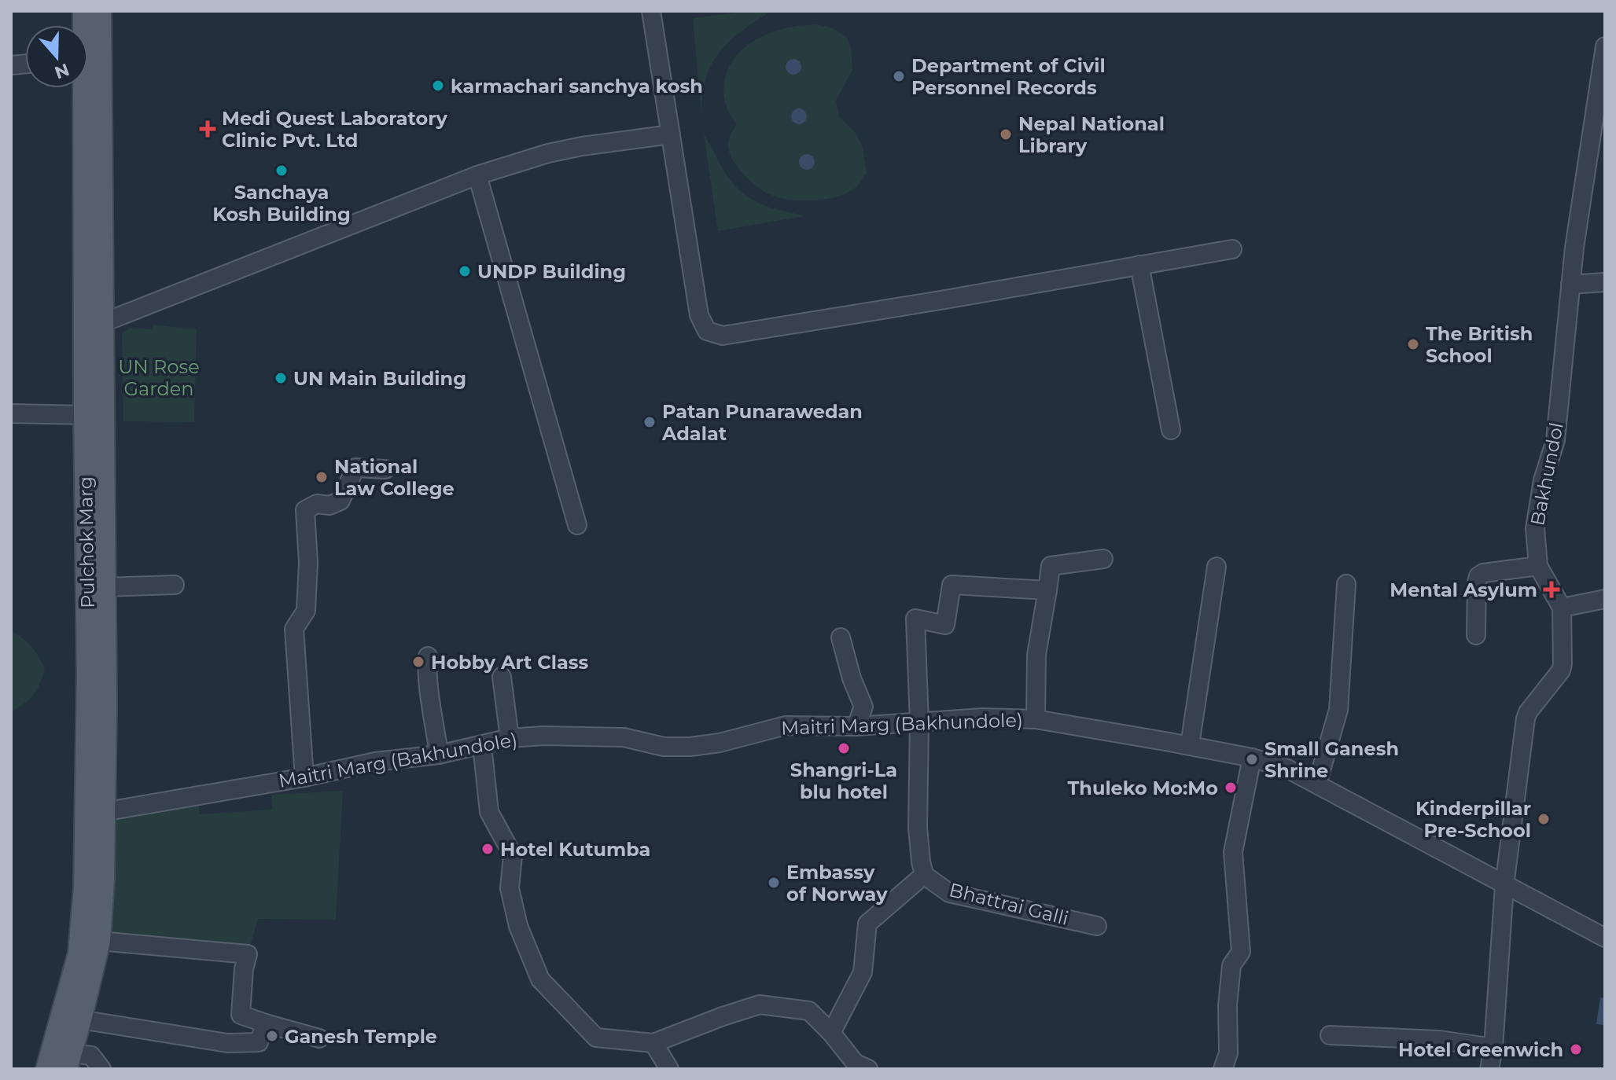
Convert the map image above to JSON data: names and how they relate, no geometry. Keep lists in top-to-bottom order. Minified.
{"streets":{"main road":["Pulchok Marg"],"street":["Bakhundol","Maitri Marg (Bakhundole)","Bhattrai Galli"]},"crossings":[["Bakhundol","Maitri Marg (Bakhundole)"],["Pulchok Marg","Maitri Marg (Bakhundole)"],["Maitri Marg (Bakhundole)","Bhattrai Galli"]],"parks":["UN Rose Garden"],"places":{"other":["Department of Civil Personnel Records","karmachari sanchya kosh","Nepal National Library","Sanchaya Kosh Building","UNDP Building","The British School","UN Main Building","Patan Punarawedan Adalat","National Law College","Hobby Art Class","Shangri-La blu hotel","Small Ganesh Shrine","Thuleko Mo:Mo","Kinderpillar Pre-School","Hotel Kutumba","Embassy of Norway","Ganesh Temple","Hotel Greenwich"],"health":["Medi Quest Laboratory Clinic Pvt. Ltd","Mental Asylum"]},"north":"bottom"}
